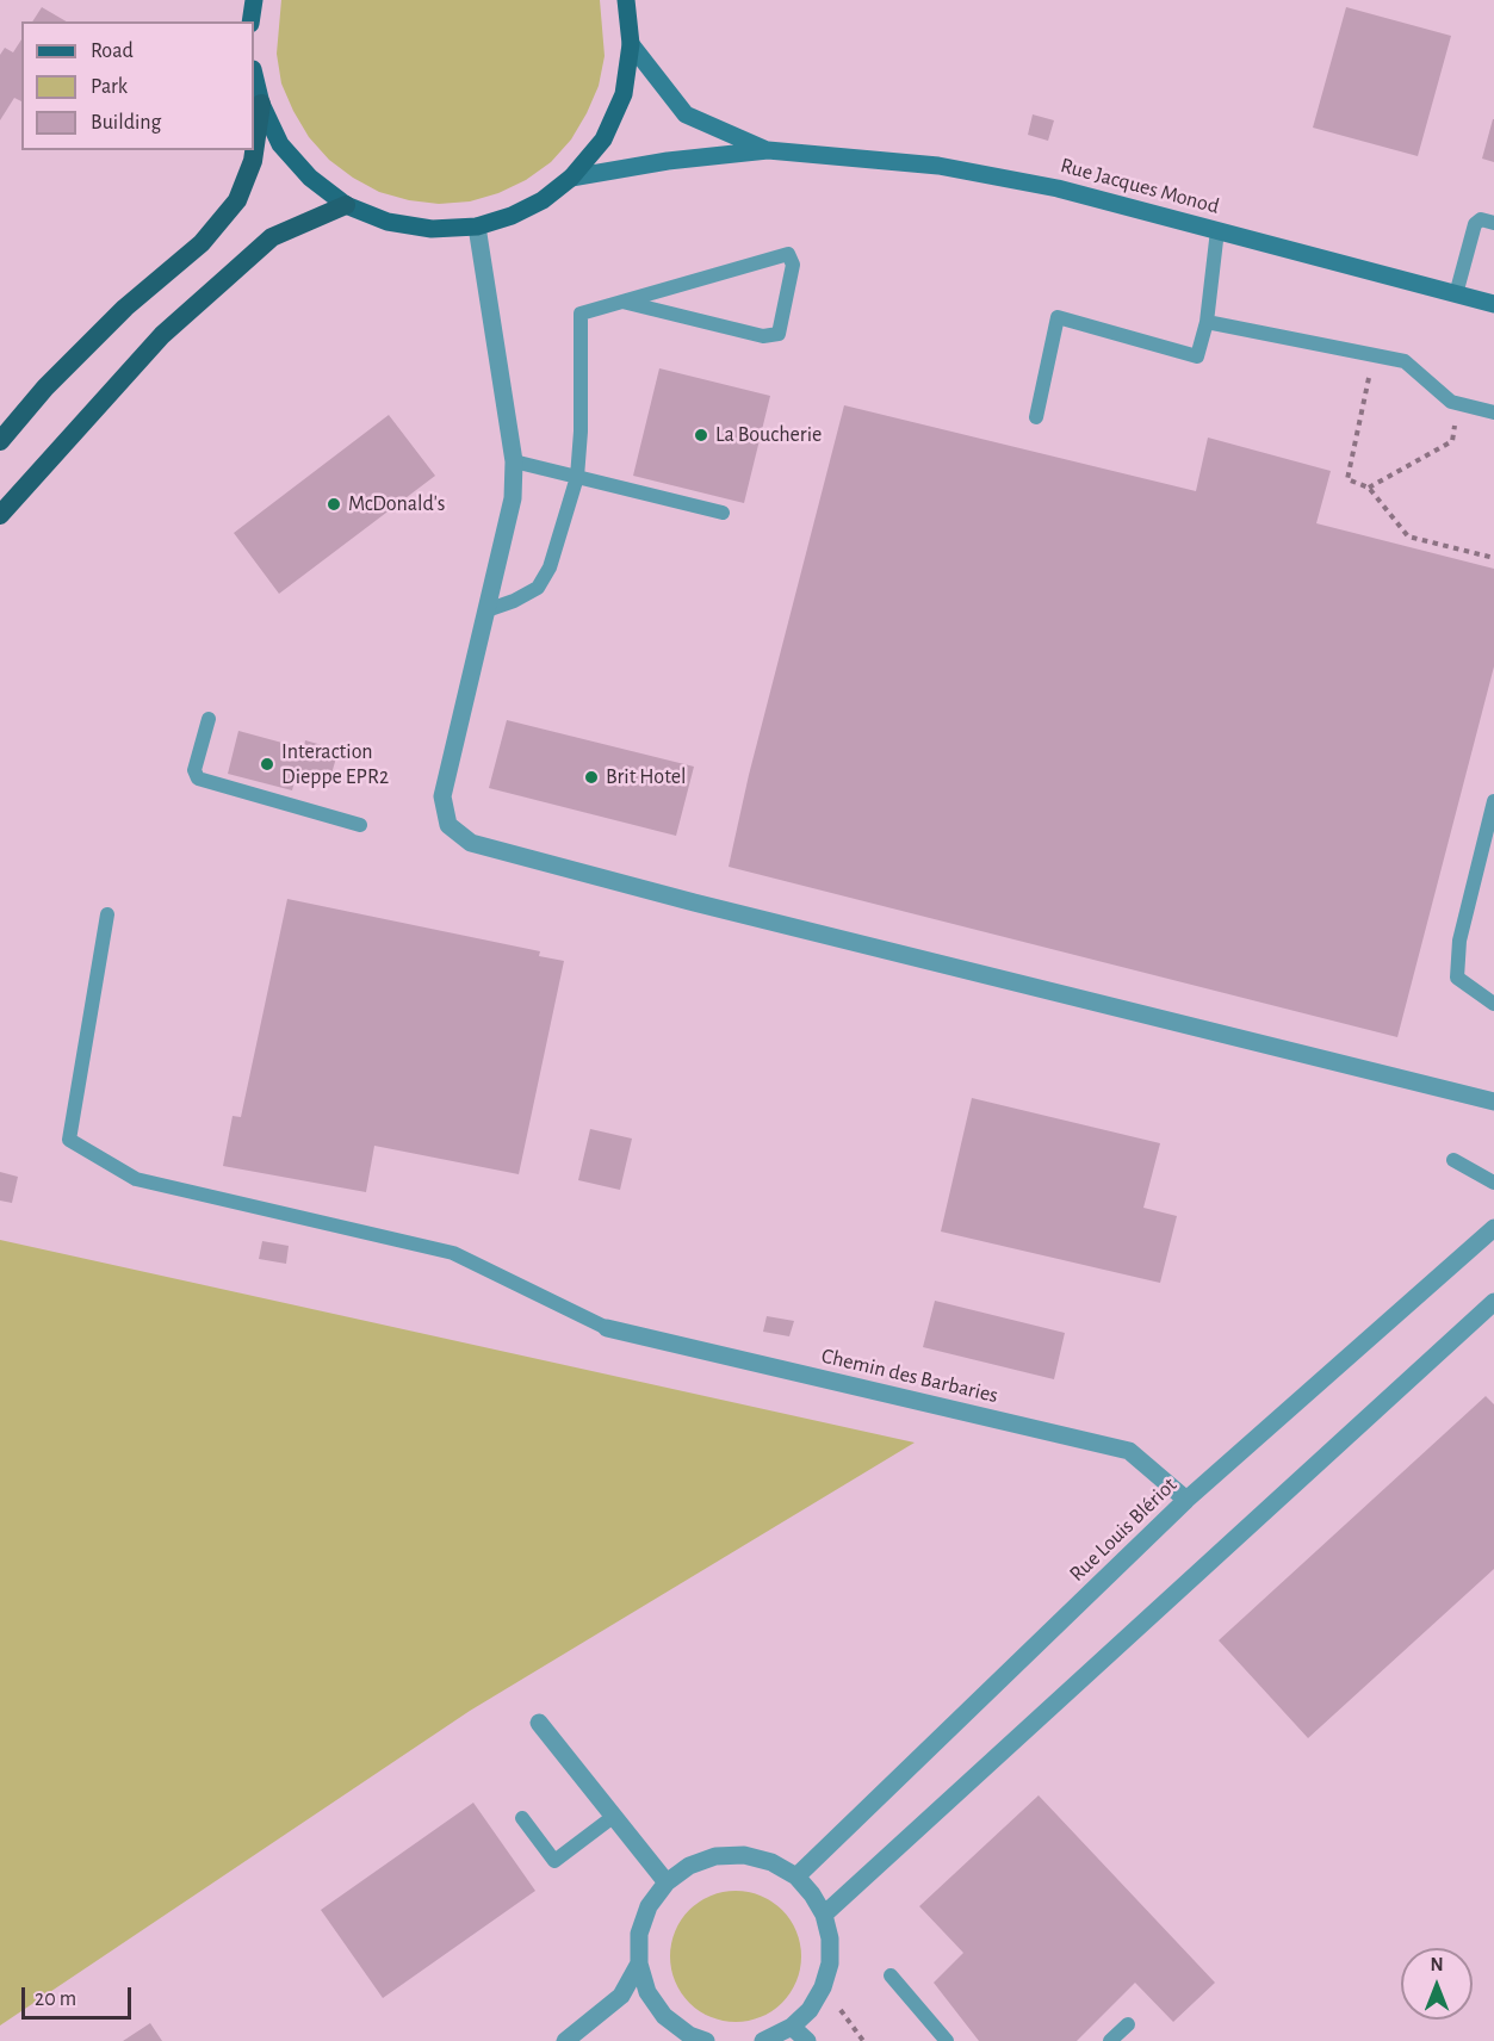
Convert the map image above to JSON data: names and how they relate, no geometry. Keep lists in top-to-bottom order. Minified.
{"streets":{"main road":["Rue Jacques Monod"],"street":["Chemin des Barbaries","Rue Louis Blériot"]},"crossings":[["Chemin des Barbaries","Rue Louis Blériot"]],"places":["La Boucherie","McDonald's","Interaction Dieppe EPR2","Brit Hotel"],"legend":["Road","Park","Building"],"scale_bar":"20 m","north":"top"}
